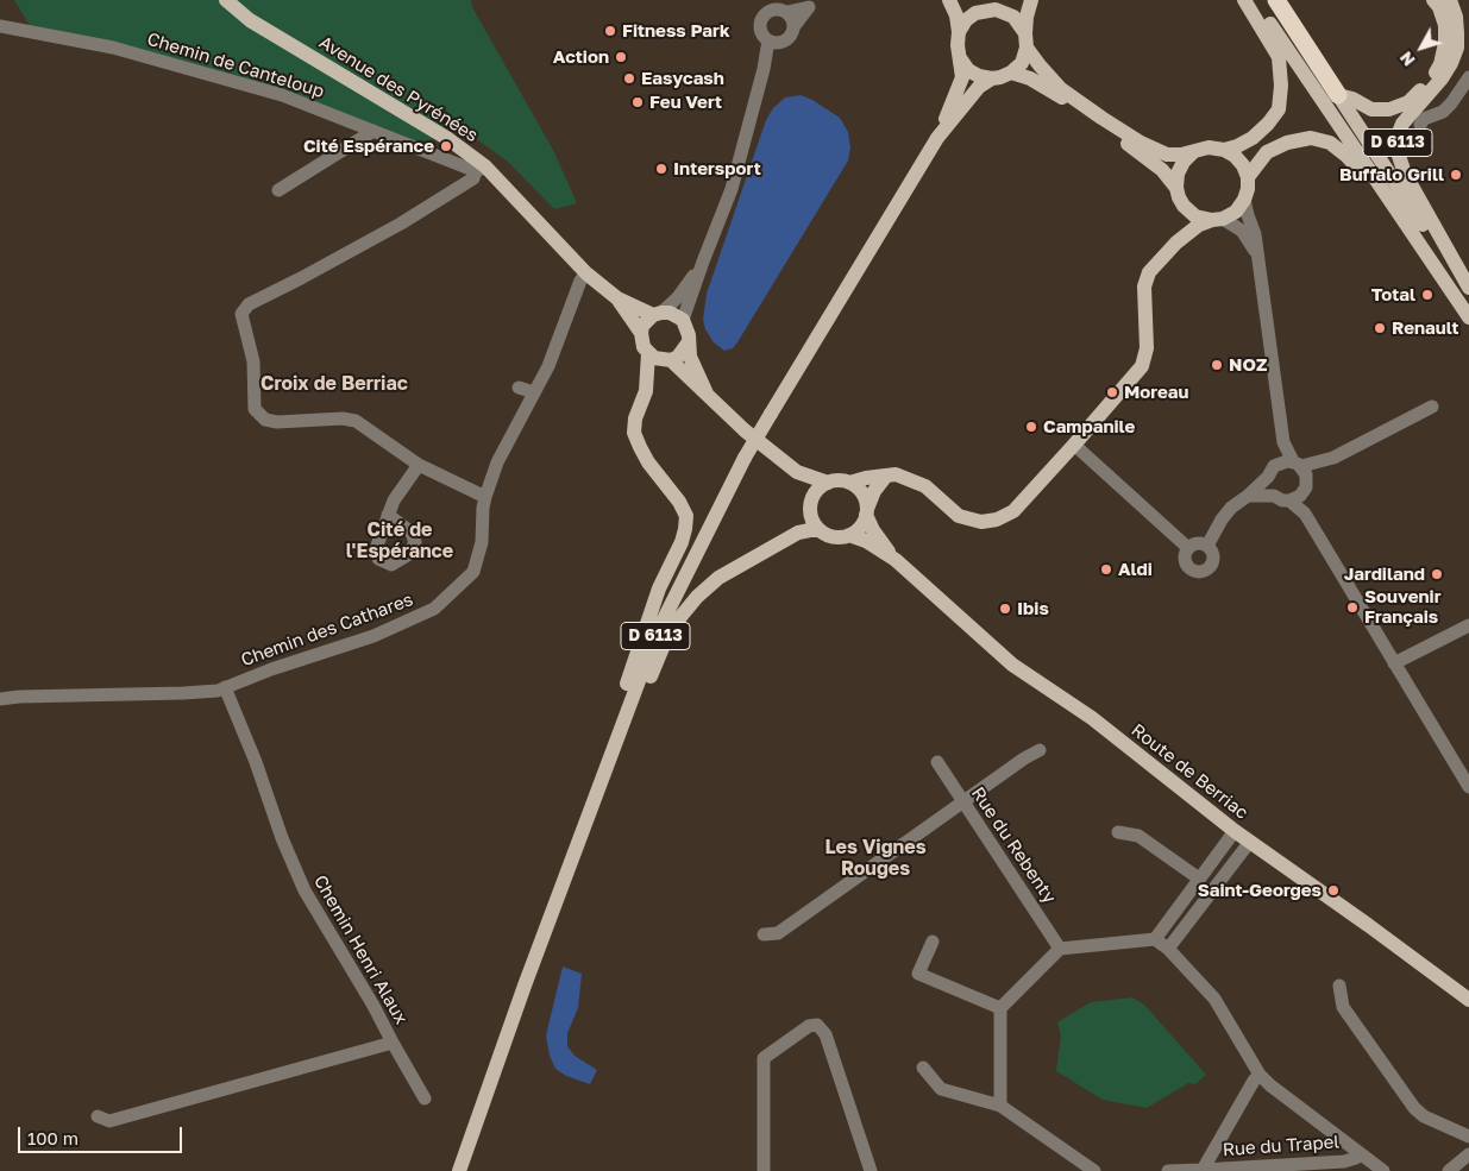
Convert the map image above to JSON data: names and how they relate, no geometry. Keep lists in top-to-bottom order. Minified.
{"streets":{"highway":["D 6113"],"main road":["Avenue des Pyrénées","Route de Berriac"],"street":["Chemin de Canteloup","Chemin des Cathares","Rue du Rebenty","Chemin Henri Alaux","Rue du Trapel"]},"crossings":[["Chemin de Canteloup","Avenue des Pyrénées"],["Avenue des Pyrénées","Chemin des Cathares"],["Chemin des Cathares","Chemin Henri Alaux"]],"districts":["Croix de Berriac","Cité de l'Espérance","Les Vignes Rouges"],"places":["Fitness Park","Action","Easycash","Feu Vert","Cité Espérance","Intersport","Buffalo Grill","Total","Renault","NOZ","Moreau","Campanile","Aldi","Jardiland","Souvenir Français","Ibis","Saint-Georges"],"scale_bar":"100 m","north":"bottom left"}
